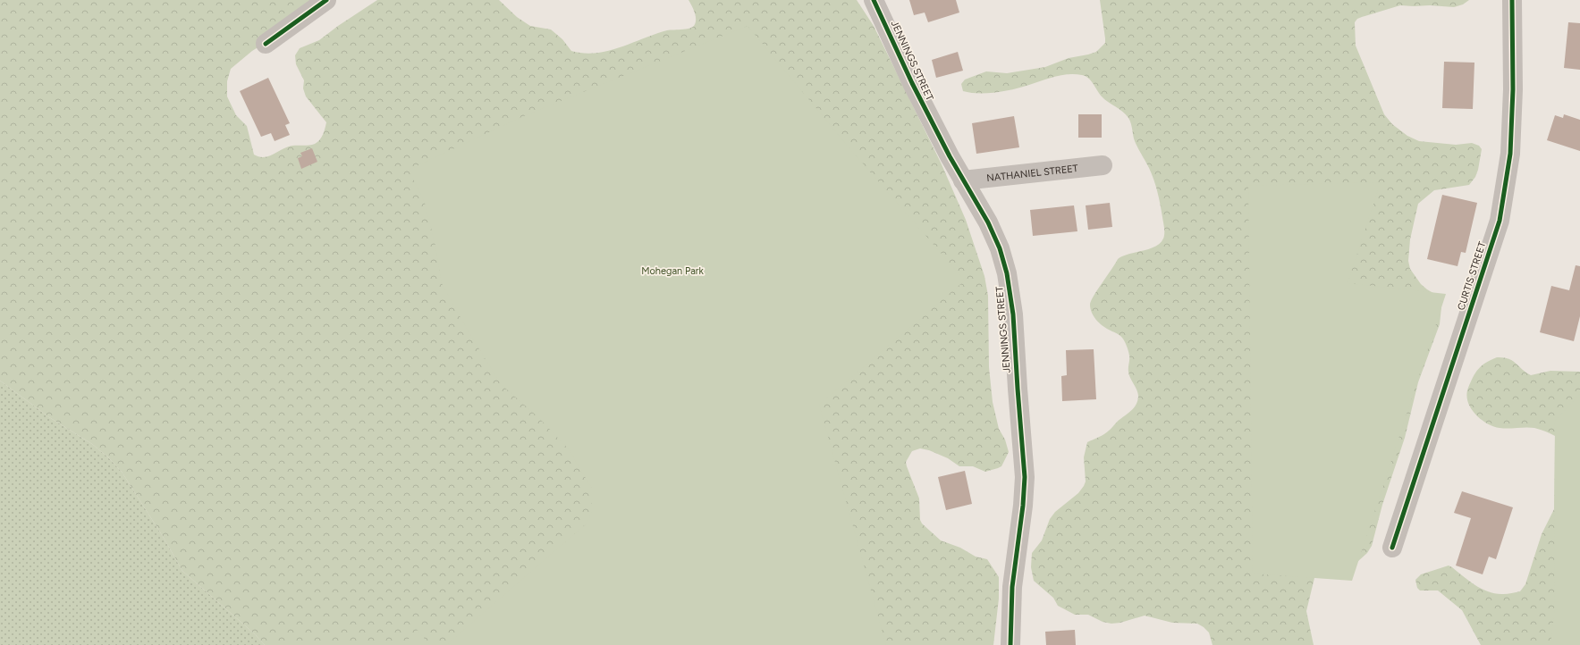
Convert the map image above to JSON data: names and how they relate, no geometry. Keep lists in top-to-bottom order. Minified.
{"streets":{"street":["JENNINGS STREET","NATHANIEL STREET","CURTIS STREET"]},"crossings":[["JENNINGS STREET","NATHANIEL STREET"]],"parks":["Mohegan Park"]}
